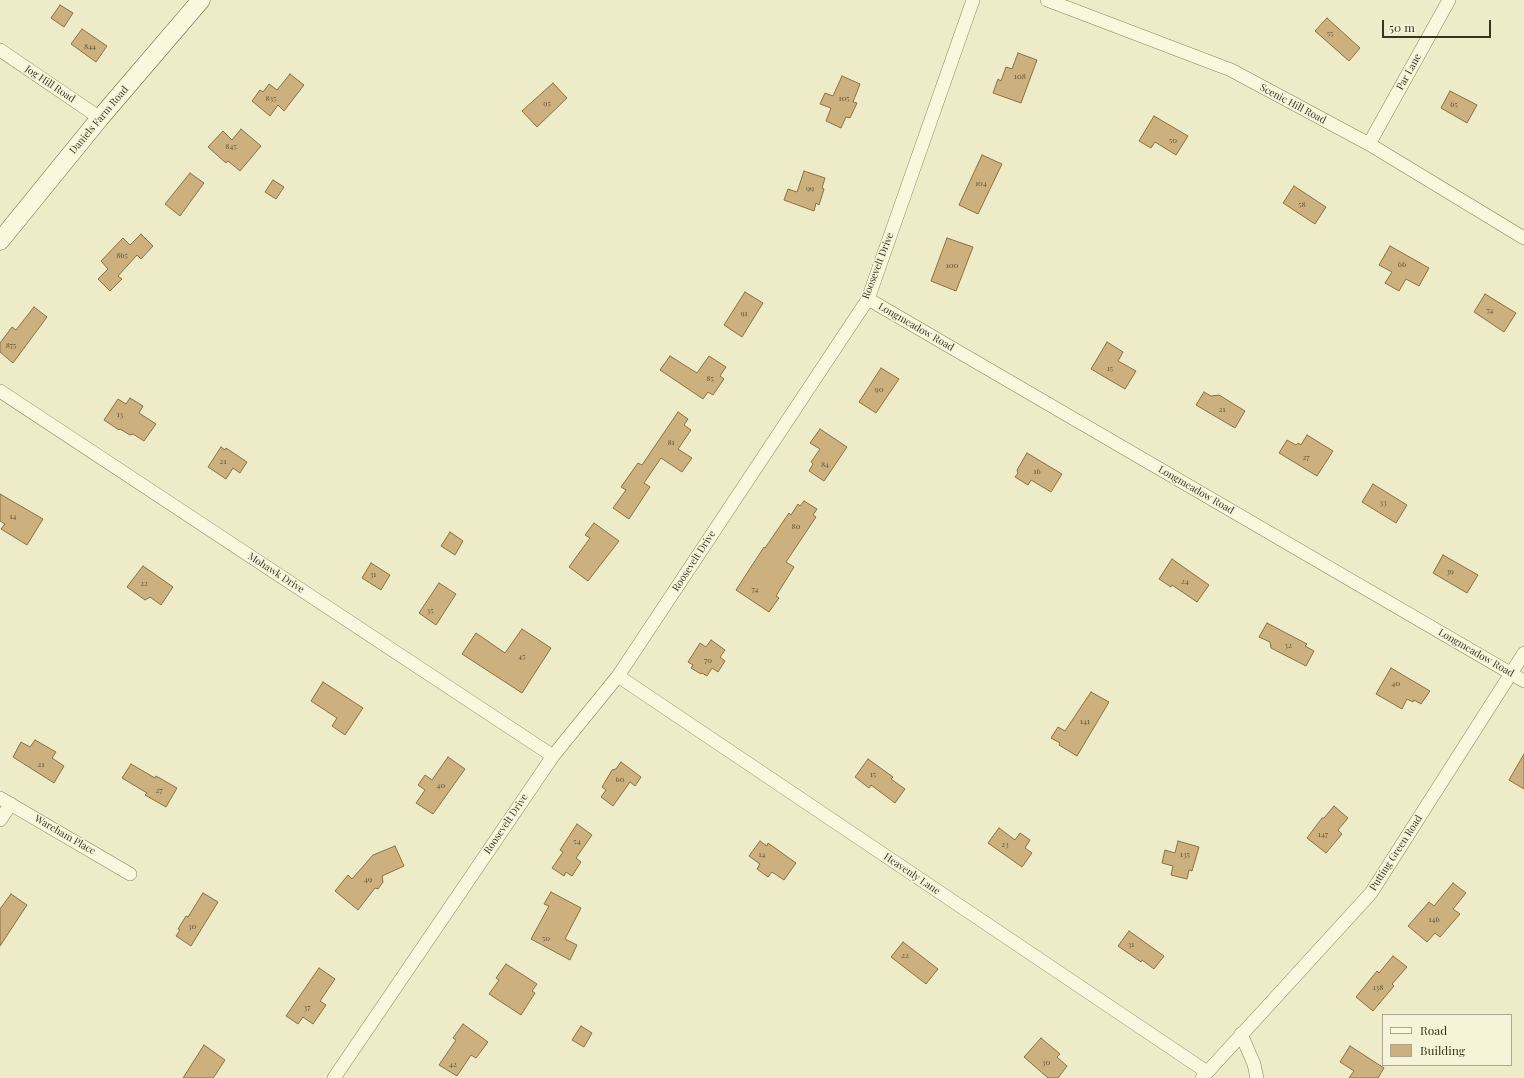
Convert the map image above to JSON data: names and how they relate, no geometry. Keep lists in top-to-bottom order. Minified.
{"streets":{"main road":["Daniels Farm Road"],"street":["Par Lane","Jog Hill Road","Scenic Hill Road","Roosevelt Drive","Longmeadow Road","Mohawk Drive","Wareham Place","Putting Green Road","Heavenly Lane"]},"crossings":[["Par Lane","Scenic Hill Road"],["Jog Hill Road","Daniels Farm Road"],["Roosevelt Drive","Longmeadow Road"],["Roosevelt Drive","Mohawk Drive"],["Roosevelt Drive","Heavenly Lane"],["Longmeadow Road","Putting Green Road"],["Putting Green Road","Heavenly Lane"]],"house_numbers":["55","844","108","835","105","95","65","50","845","104","99","58","865","66","100","74","91","875","15","85","90","21","13","81","27","21","84","16","33","14","80","39","31","24","22","74","35","32","45","70","40","141","21","15","60","40","27","147","54","23","14","135","49","146","30","50","31","22","138","37","30","42"],"legend":["Road","Building"],"scale_bar":"50 m"}
